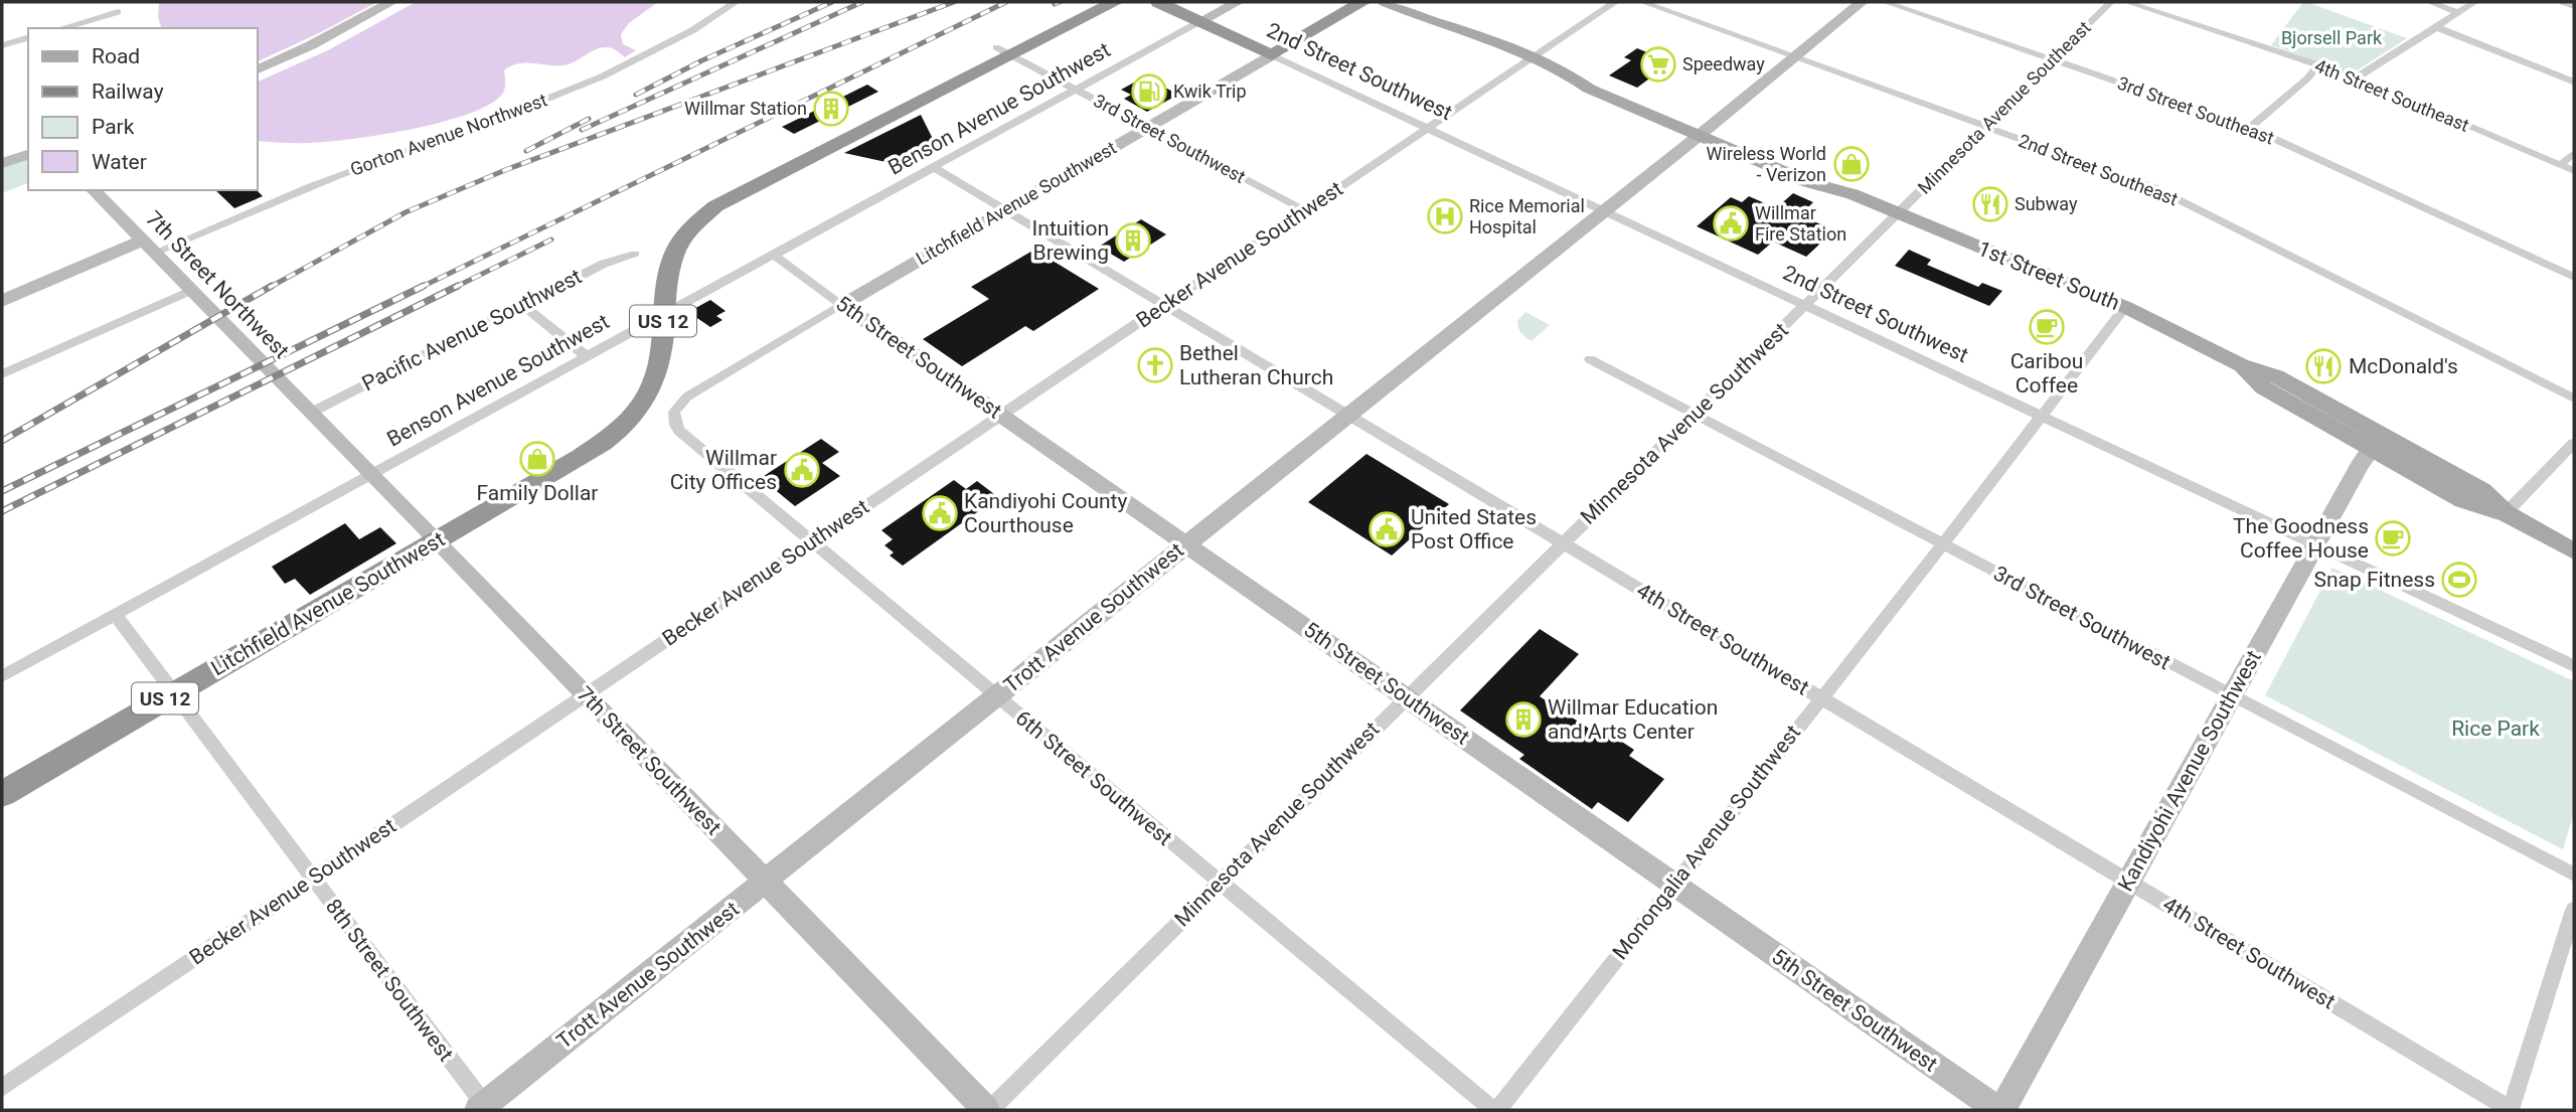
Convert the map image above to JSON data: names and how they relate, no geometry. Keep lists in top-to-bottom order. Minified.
{"streets":{"highway":["2nd Street Southwest","Litchfield Avenue Southwest","US 12"],"main road":["1st Street South"],"street":["4th Street Southeast","Minnesota Avenue Southeast","Benson Avenue Southwest","3rd Street Southeast","Gorton Avenue Northwest","3rd Street Southwest","2nd Street Southeast","Becker Avenue Southwest","7th Street Northwest","Pacific Avenue Southwest","5th Street Southwest","Minnesota Avenue Southwest","Trott Avenue Southwest","4th Street Southwest","7th Street Southwest","Kandiyohi Avenue Southwest","6th Street Southwest","Monongalia Avenue Southwest","8th Street Southwest"]},"crossings":[["2nd Street Southwest","Benson Avenue Southwest"],["2nd Street Southwest","Litchfield Avenue Southwest"],["2nd Street Southwest","Becker Avenue Southwest"],["2nd Street Southwest","Minnesota Avenue Southwest"],["2nd Street Southwest","Trott Avenue Southwest"],["2nd Street Southwest","Kandiyohi Avenue Southwest"],["2nd Street Southwest","Monongalia Avenue Southwest"],["Minnesota Avenue Southeast","3rd Street Southeast"],["Minnesota Avenue Southeast","2nd Street Southeast"],["Minnesota Avenue Southeast","1st Street South"],["Minnesota Avenue Southeast","Minnesota Avenue Southwest"],["Benson Avenue Southwest","3rd Street Southwest"],["Benson Avenue Southwest","US 12"],["Benson Avenue Southwest","5th Street Southwest"],["Benson Avenue Southwest","4th Street Southwest"],["Benson Avenue Southwest","7th Street Southwest"],["Benson Avenue Southwest","8th Street Southwest"],["Gorton Avenue Northwest","7th Street Northwest"],["3rd Street Southwest","Litchfield Avenue Southwest"],["3rd Street Southwest","Becker Avenue Southwest"],["3rd Street Southwest","US 12"],["3rd Street Southwest","Minnesota Avenue Southwest"],["3rd Street Southwest","Kandiyohi Avenue Southwest"],["3rd Street Southwest","Monongalia Avenue Southwest"],["2nd Street Southeast","Trott Avenue Southwest"],["Litchfield Avenue Southwest","US 12"],["Litchfield Avenue Southwest","5th Street Southwest"],["Litchfield Avenue Southwest","4th Street Southwest"],["Litchfield Avenue Southwest","7th Street Southwest"],["Litchfield Avenue Southwest","6th Street Southwest"],["Litchfield Avenue Southwest","8th Street Southwest"],["Becker Avenue Southwest","1st Street South"],["Becker Avenue Southwest","5th Street Southwest"],["Becker Avenue Southwest","4th Street Southwest"],["Becker Avenue Southwest","7th Street Southwest"],["Becker Avenue Southwest","6th Street Southwest"],["Becker Avenue Southwest","8th Street Southwest"],["1st Street South","Minnesota Avenue Southwest"],["1st Street South","Trott Avenue Southwest"],["1st Street South","Kandiyohi Avenue Southwest"],["1st Street South","Monongalia Avenue Southwest"],["7th Street Northwest","Pacific Avenue Southwest"],["7th Street Northwest","7th Street Southwest"],["Pacific Avenue Southwest","7th Street Southwest"],["5th Street Southwest","Minnesota Avenue Southwest"],["5th Street Southwest","Trott Avenue Southwest"],["5th Street Southwest","Kandiyohi Avenue Southwest"],["5th Street Southwest","Monongalia Avenue Southwest"],["Minnesota Avenue Southwest","4th Street Southwest"],["Minnesota Avenue Southwest","7th Street Southwest"],["Minnesota Avenue Southwest","6th Street Southwest"],["Trott Avenue Southwest","4th Street Southwest"],["Trott Avenue Southwest","7th Street Southwest"],["Trott Avenue Southwest","6th Street Southwest"],["Trott Avenue Southwest","8th Street Southwest"],["4th Street Southwest","Kandiyohi Avenue Southwest"],["4th Street Southwest","Monongalia Avenue Southwest"],["6th Street Southwest","Monongalia Avenue Southwest"]],"parks":["Bjorsell Park","Rice Park"],"places":{"supermarket":["Speedway"],"fuel station":["Kwik Trip"],"building":["Willmar Station","Intuition Brewing","Willmar Education and Arts Center"],"shop":["Wireless World - Verizon","Family Dollar"],"restaurant":["Subway","McDonald's"],"hospital":["Rice Memorial Hospital"],"public building":["Willmar Fire Station","Willmar City Offices","Kandiyohi County Courthouse","United States Post Office"],"cafe":["Caribou Coffee","The Goodness Coffee House"],"church":["Bethel Lutheran Church"],"sports":["Snap Fitness"]},"legend":["Road","Railway","Park","Water"]}
